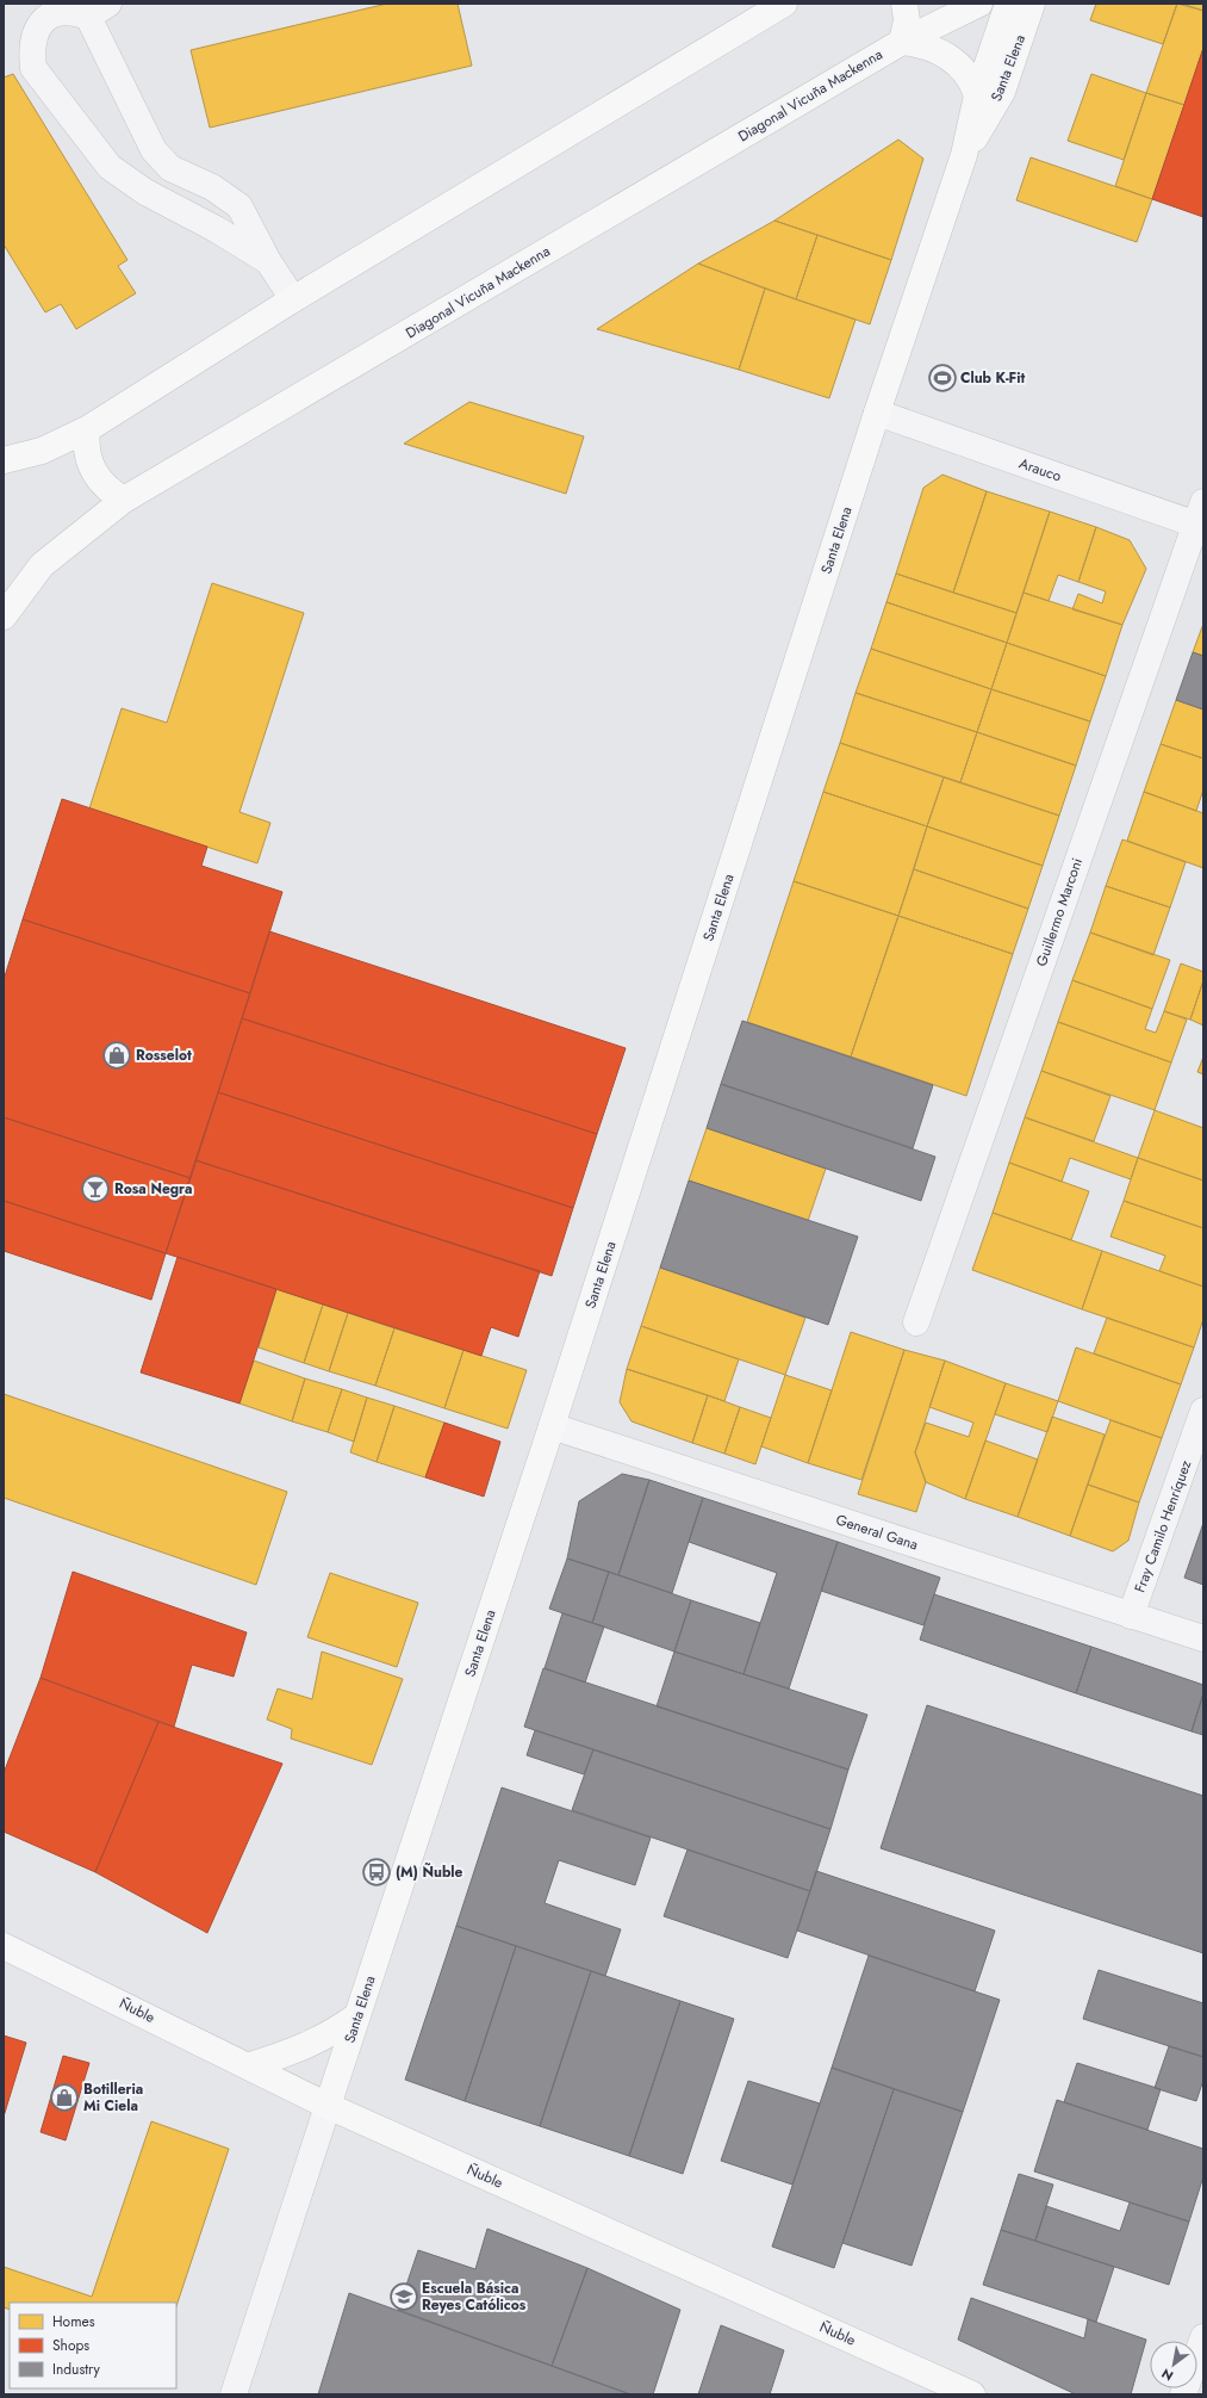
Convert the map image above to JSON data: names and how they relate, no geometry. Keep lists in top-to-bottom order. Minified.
{"streets":{"main road":["Santa Elena","Diagonal Vicuña Mackenna","Ñuble"],"street":["Arauco","Guillermo Marconi","Fray Camilo Henríquez","General Gana"]},"crossings":[["Santa Elena","Arauco"],["Santa Elena","General Gana"],["Santa Elena","Ñuble"],["Arauco","Guillermo Marconi"],["Fray Camilo Henríquez","General Gana"]],"places":{"sports":["Club K-Fit"],"shop":["Rosselot","Botilleria Mi Ciela"],"bar":["Rosa Negra"],"bus stop":["(M) Ñuble"],"school or university":["Escuela Básica Reyes Católicos"]},"legend":["Homes","Shops","Industry"],"north":"bottom left"}
